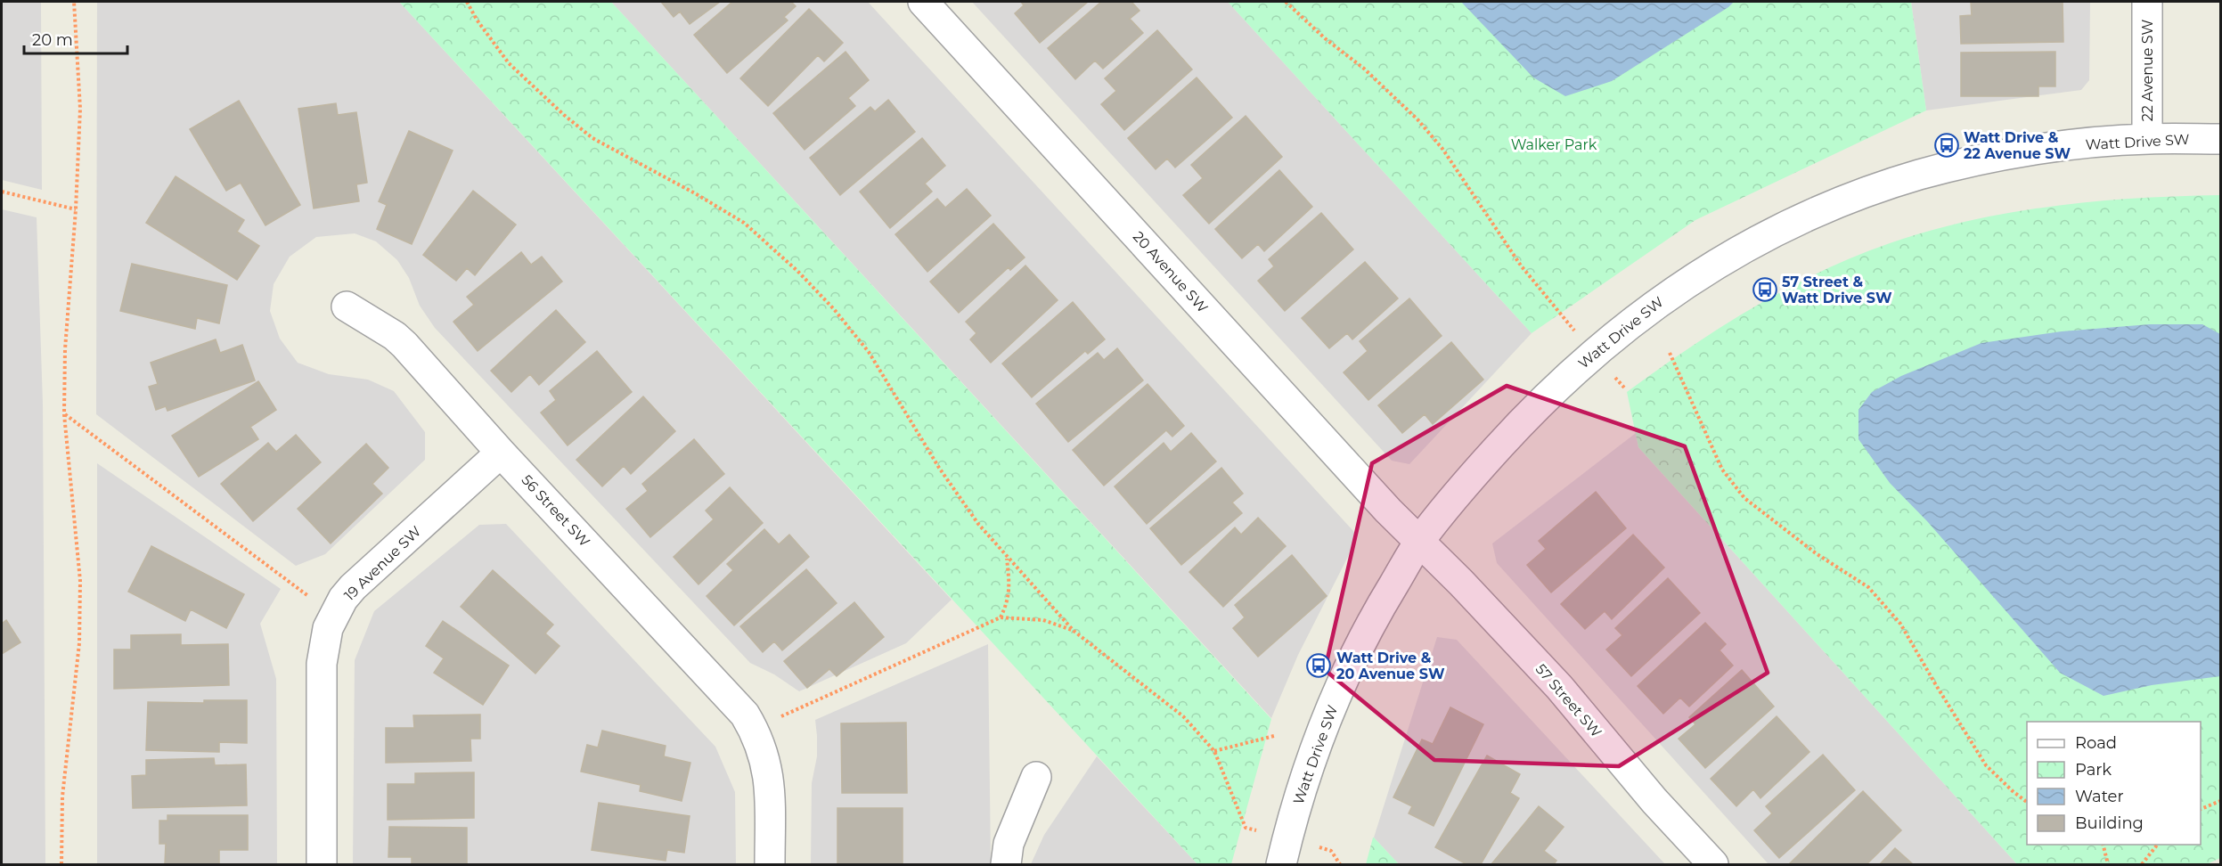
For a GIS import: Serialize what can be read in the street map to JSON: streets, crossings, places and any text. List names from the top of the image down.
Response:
{
  "streets": {
    "street": [
      "22 Avenue SW",
      "Watt Drive SW",
      "20 Avenue SW",
      "56 Street SW",
      "19 Avenue SW",
      "57 Street SW"
    ]
  },
  "crossings": [
    ["22 Avenue SW", "Watt Drive SW"],
    ["Watt Drive SW", "20 Avenue SW"],
    ["Watt Drive SW", "57 Street SW"],
    ["20 Avenue SW", "57 Street SW"],
    ["56 Street SW", "19 Avenue SW"]
  ],
  "parks": ["Walker Park"],
  "places": {
    "bus stop": ["Watt Drive & 22 Avenue SW", "57 Street & Watt Drive SW", "Watt Drive & 20 Avenue SW"]
  },
  "legend": [
    "Road",
    "Park",
    "Water",
    "Building"
  ],
  "scale_bar": "20 m"
}
